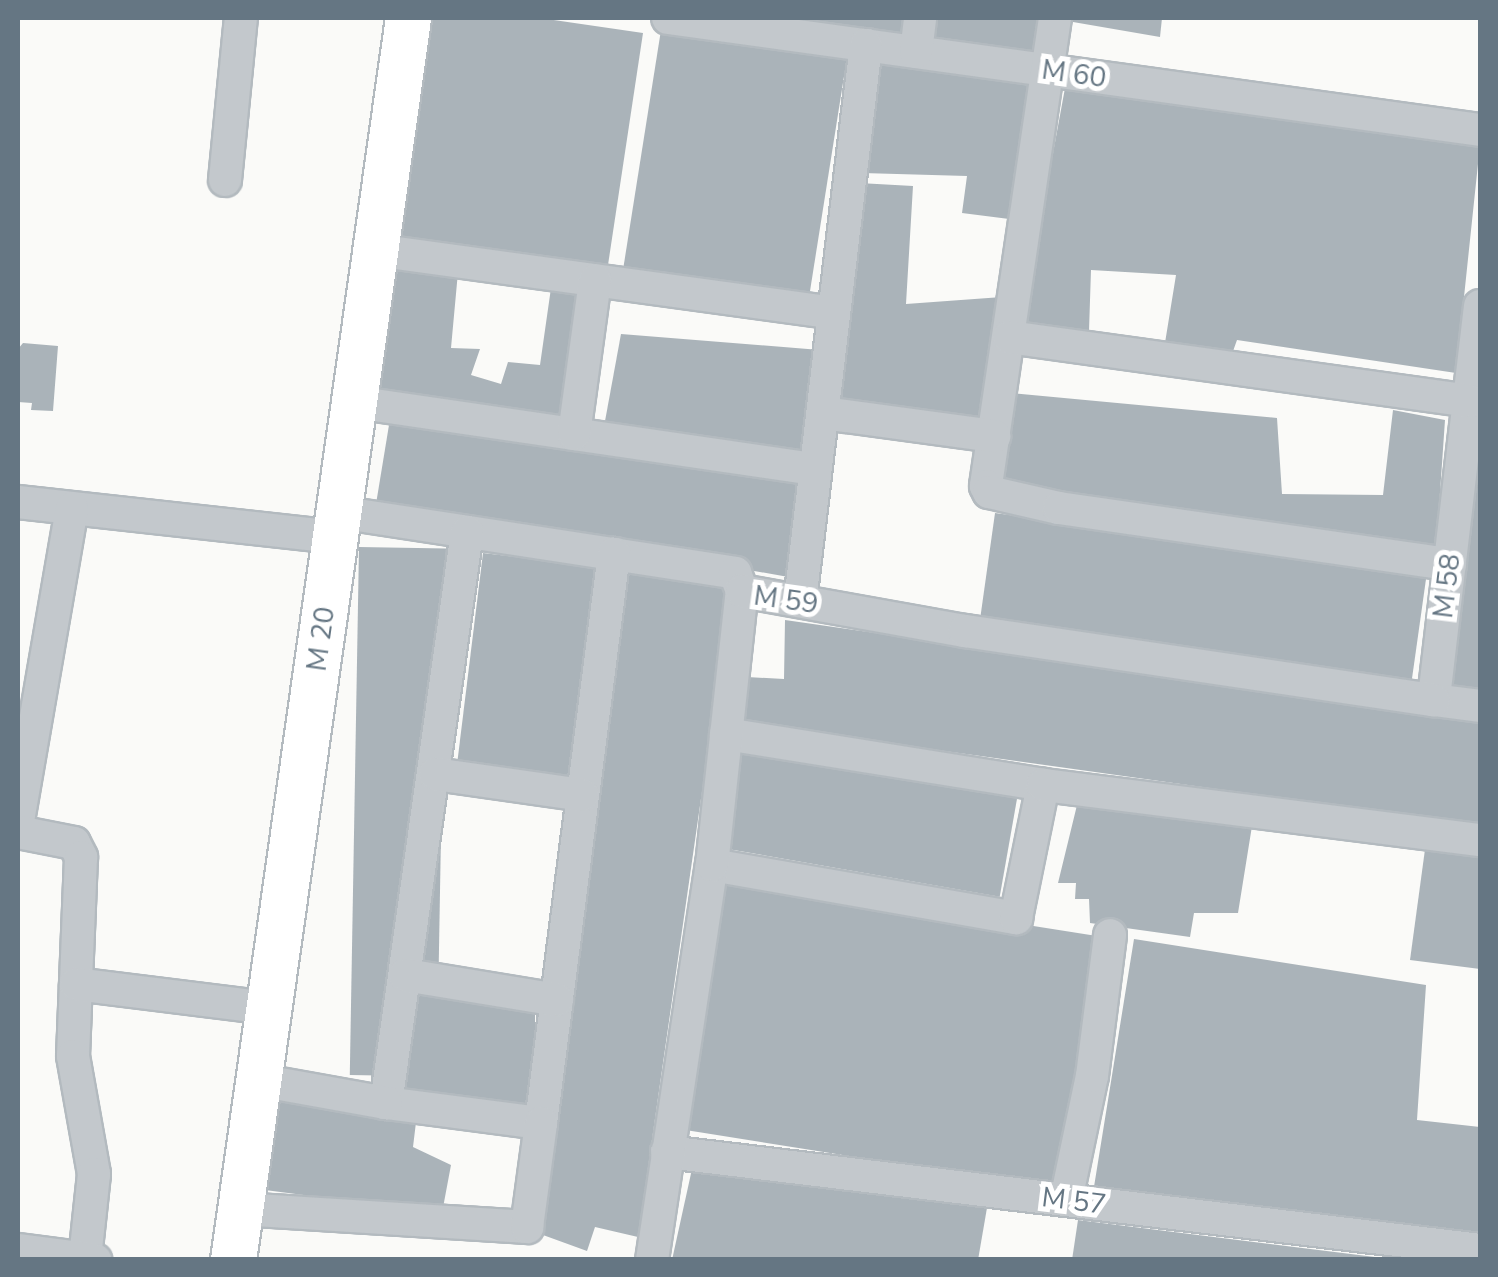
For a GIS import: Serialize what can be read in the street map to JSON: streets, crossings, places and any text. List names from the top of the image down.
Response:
{
  "streets": {
    "street": [
      "M 60",
      "M 58",
      "M 59",
      "M 20",
      "M 57"
    ]
  },
  "crossings": [
    ["M 58", "M 59"],
    ["M 59", "M 57"]
  ]
}
